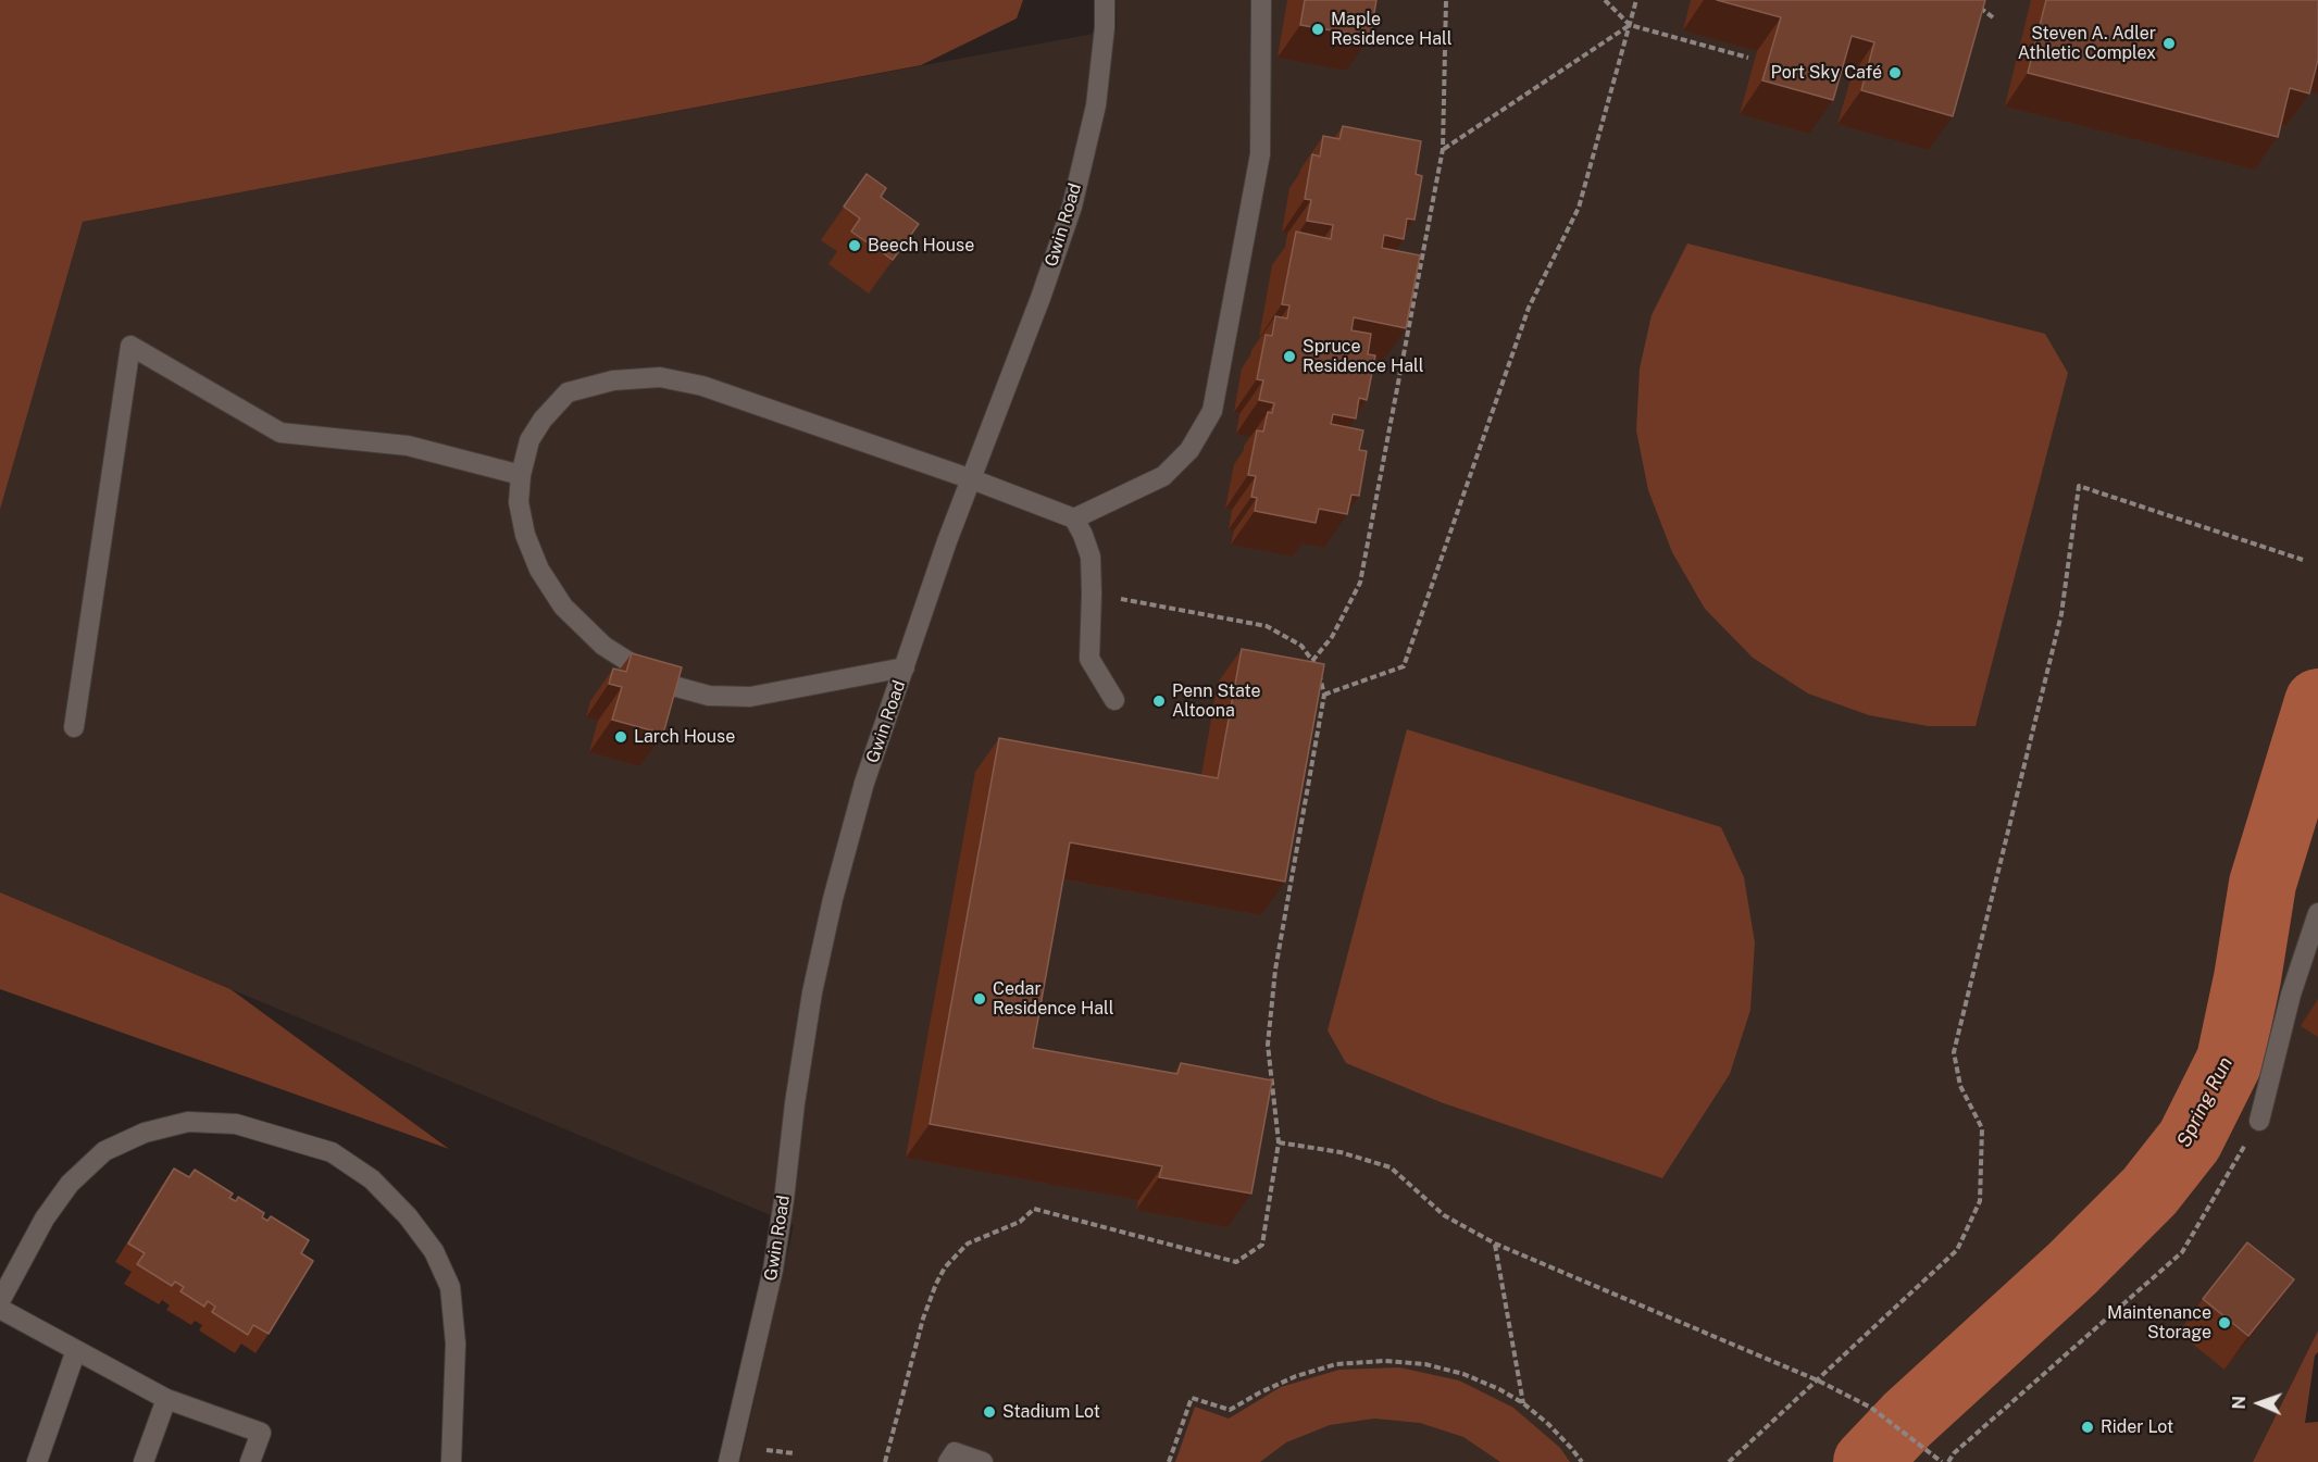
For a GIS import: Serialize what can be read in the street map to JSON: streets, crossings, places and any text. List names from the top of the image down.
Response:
{
  "streets": {
    "street": ["Gwin Road"]
  },
  "water": ["Spring Run"],
  "places": [
    "Maple Residence Hall",
    "Steven A. Adler Athletic Complex",
    "Port Sky Café",
    "Beech House",
    "Spruce Residence Hall",
    "Penn State Altoona",
    "Larch House",
    "Cedar Residence Hall",
    "Maintenance Storage",
    "Stadium Lot",
    "Rider Lot"
  ],
  "north": "left"
}
